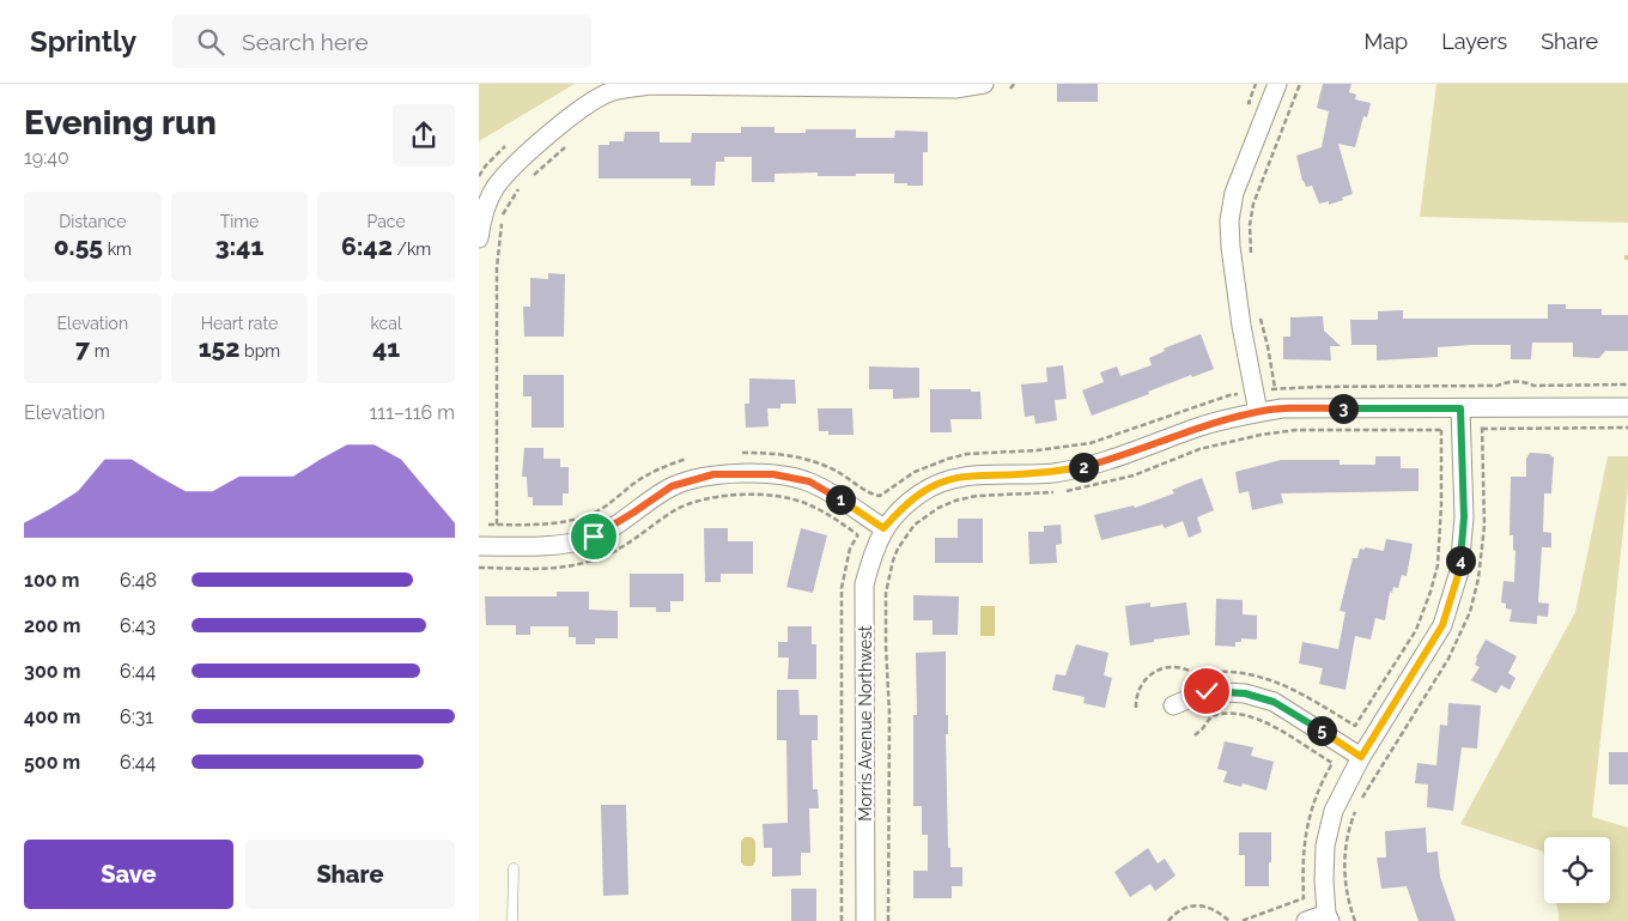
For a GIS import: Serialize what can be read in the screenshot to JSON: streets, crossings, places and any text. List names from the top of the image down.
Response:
{
  "streets": {
    "street": ["Morris Avenue Northwest"]
  },
  "page": {
    "header": "Sprintly",
    "search": "Search here",
    "nav": ["Map", "Layers", "Share"],
    "heading": ["Evening run", "19:40"],
    "stats": [
      ["Distance", "0.55 km"],
      ["Time", "3:41"],
      ["Pace", "6:42 /km"],
      ["Elevation", "7 m"],
      ["Heart rate", "152 bpm"],
      ["kcal", "41"]
    ],
    "chart": ["Elevation", "111–116 m"],
    "pins": [
      "3",
      "2",
      "1",
      "4",
      "5"
    ],
    "list": [
      {
        "name": "100 m",
        "note": "6:48"
      },
      {
        "name": "200 m",
        "note": "6:43"
      },
      {
        "name": "300 m",
        "note": "6:44"
      },
      {
        "name": "400 m",
        "note": "6:31"
      },
      {
        "name": "500 m",
        "note": "6:44"
      }
    ],
    "buttons": ["Save", "Share"]
  }
}
